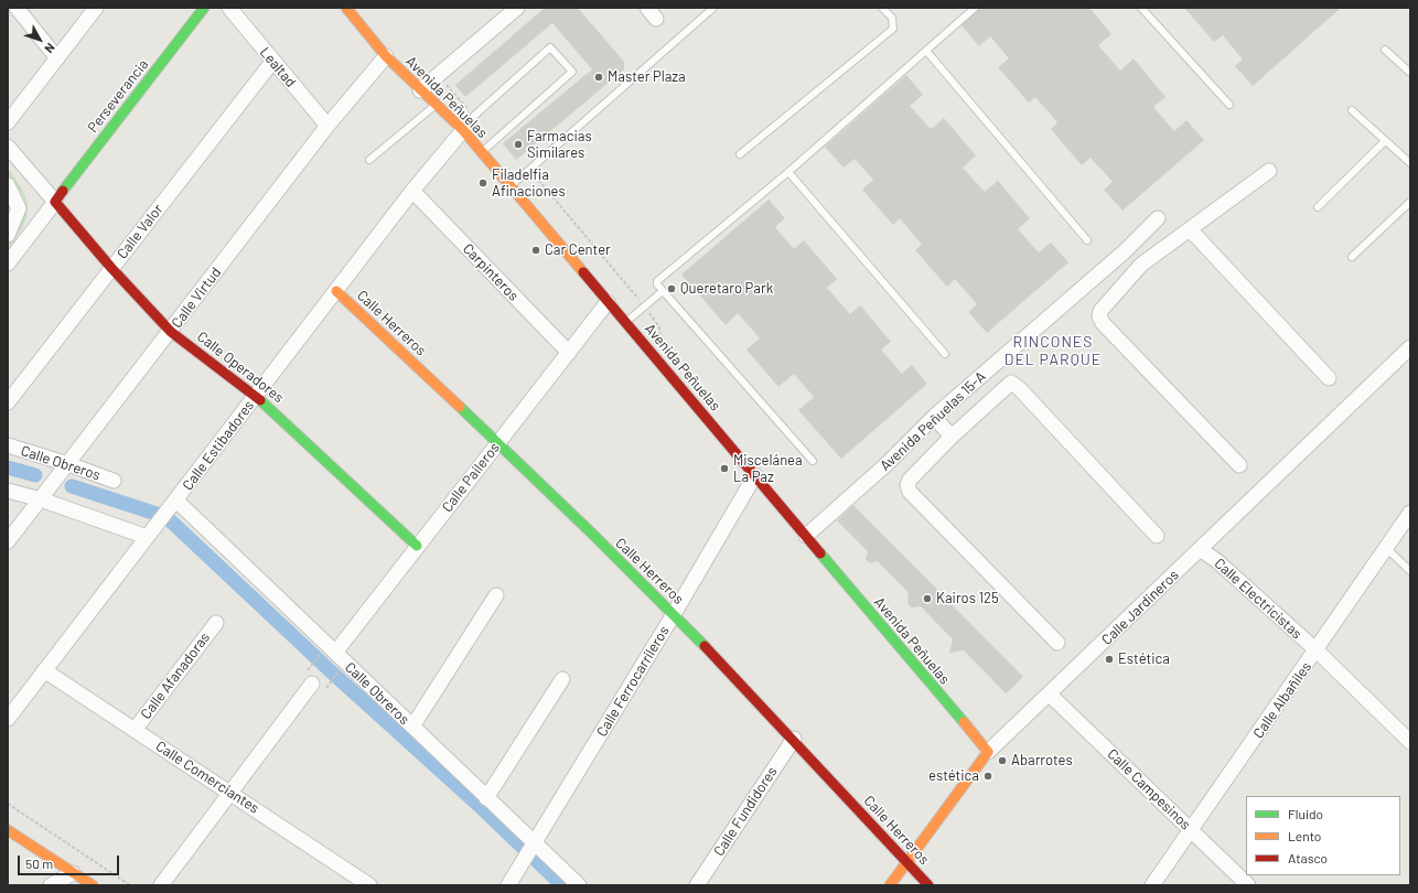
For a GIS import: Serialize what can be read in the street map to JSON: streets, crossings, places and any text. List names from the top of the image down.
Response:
{
  "streets": {
    "street": [
      "Lealtad",
      "Perseverancia",
      "Avenida Peñuelas",
      "Calle Valor",
      "Carpinteros",
      "Calle Virtud",
      "Calle Herreros",
      "Calle Operadores",
      "Avenida Peñuelas 15-A",
      "Calle Estibadores",
      "Calle Obreros",
      "Calle Paileros",
      "Calle Electricistas",
      "Calle Jardineros",
      "Calle Afanadoras",
      "Calle Ferrocarrileros",
      "Calle Albañiles",
      "Calle Comerciantes",
      "Calle Campesinos",
      "Calle Fundidores"
    ]
  },
  "crossings": [
    ["Lealtad", "Calle Valor"],
    ["Lealtad", "Calle Virtud"],
    ["Perseverancia", "Calle Operadores"],
    ["Avenida Peñuelas", "Calle Virtud"],
    ["Avenida Peñuelas", "Avenida Peñuelas 15-A"],
    ["Avenida Peñuelas", "Calle Estibadores"],
    ["Avenida Peñuelas", "Calle Paileros"],
    ["Avenida Peñuelas", "Calle Jardineros"],
    ["Avenida Peñuelas", "Calle Ferrocarrileros"],
    ["Calle Valor", "Calle Operadores"],
    ["Carpinteros", "Calle Estibadores"],
    ["Carpinteros", "Calle Paileros"],
    ["Calle Virtud", "Calle Operadores"],
    ["Calle Virtud", "Calle Obreros"],
    ["Calle Herreros", "Calle Estibadores"],
    ["Calle Herreros", "Calle Paileros"],
    ["Calle Herreros", "Calle Jardineros"],
    ["Calle Herreros", "Calle Ferrocarrileros"],
    ["Calle Herreros", "Calle Fundidores"],
    ["Calle Operadores", "Calle Estibadores"],
    ["Calle Operadores", "Calle Paileros"],
    ["Calle Estibadores", "Calle Obreros"],
    ["Calle Estibadores", "Calle Comerciantes"],
    ["Calle Obreros", "Calle Paileros"],
    ["Calle Obreros", "Calle Ferrocarrileros"],
    ["Calle Electricistas", "Calle Jardineros"],
    ["Calle Electricistas", "Calle Albañiles"],
    ["Calle Jardineros", "Calle Campesinos"],
    ["Calle Afanadoras", "Calle Comerciantes"],
    ["Calle Albañiles", "Calle Campesinos"]
  ],
  "districts": ["RINCONES DEL PARQUE"],
  "places": [
    "Master Plaza",
    "Farmacias Similares",
    "Filadelfia Afinaciones",
    "Car Center",
    "Queretaro Park",
    "Miscelánea La Paz",
    "Kairos 125",
    "Estética",
    "Abarrotes",
    "estética"
  ],
  "legend": ["Fluido", "Lento", "Atasco"],
  "scale_bar": "50 m",
  "north": "bottom right"
}
